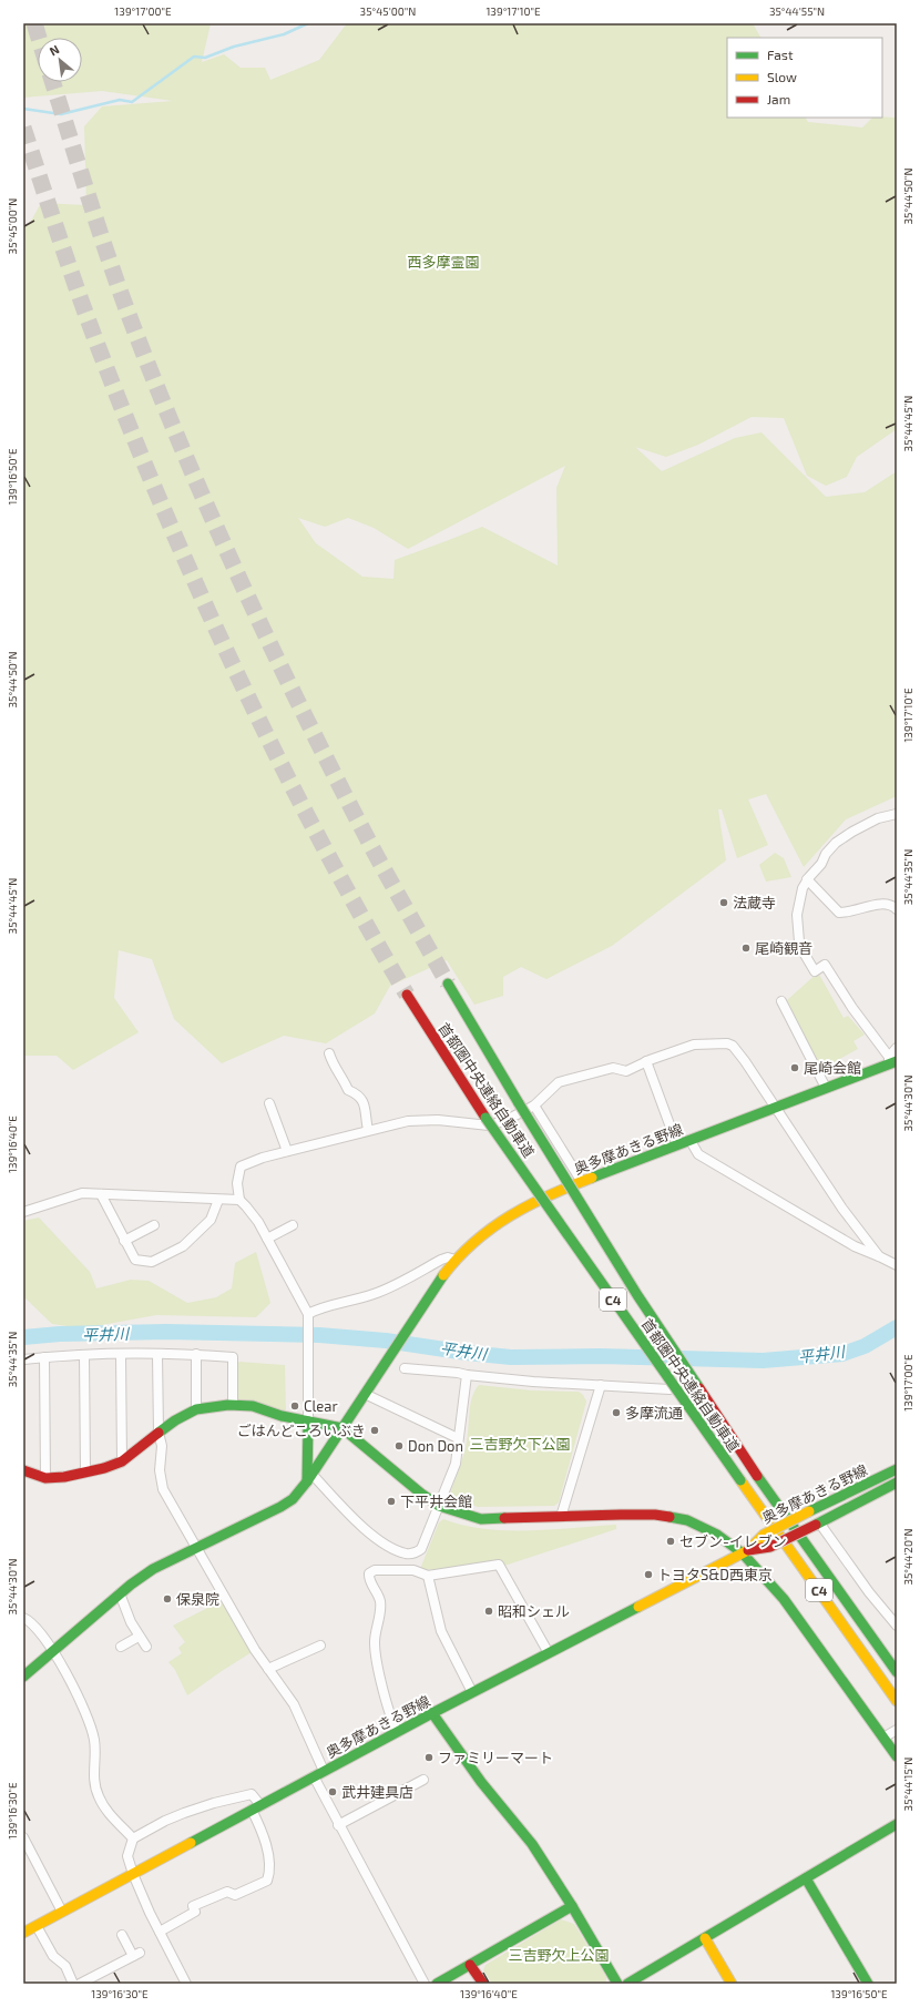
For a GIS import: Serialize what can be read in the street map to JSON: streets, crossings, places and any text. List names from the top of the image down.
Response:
{
  "streets": {
    "main road": ["首都圏中央連絡自動車道", "奥多摩あきる野線", "C4"]
  },
  "water": ["平井川"],
  "parks": ["西多摩霊園", "三吉野欠下公園", "三吉野欠上公園"],
  "places": [
    "法蔵寺",
    "尾崎観音",
    "尾崎会館",
    "Clear",
    "多摩流通",
    "ごはんどころいぶき",
    "Don Don",
    "下平井会館",
    "セブン-イレブン",
    "トヨタS&D西東京",
    "保泉院",
    "昭和シェル",
    "ファミリーマート",
    "武井建具店"
  ],
  "legend": ["Fast", "Slow", "Jam"],
  "north": "top left",
  "coordinates": [
    "139°17'00\"E",
    "35°45'00\"N",
    "139°17'10\"E",
    "35°44'55\"N",
    "35°44'50\"N",
    "35°44'45\"N",
    "139°16'50\"E",
    "35°44'35\"N",
    "35°44'30\"N",
    "139°16'40\"E",
    "35°44'20\"N",
    "35°44'15\"N",
    "139°16'30\"E"
  ]
}
